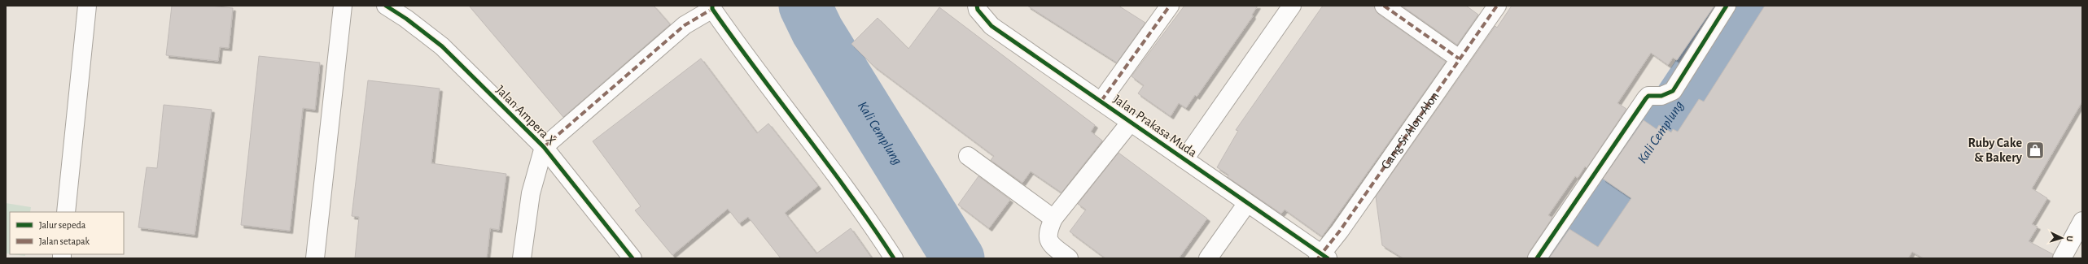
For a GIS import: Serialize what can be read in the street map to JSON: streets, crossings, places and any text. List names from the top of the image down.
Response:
{
  "streets": {
    "street": ["Jalan Ampera X", "Jalan Prakasa Muda", "Gang Si Alon-Alon"]
  },
  "crossings": [
    ["Jalan Prakasa Muda", "Gang Si Alon-Alon"]
  ],
  "water": ["Kali Cemplung"],
  "places": {
    "shop": ["Ruby Cake & Bakery"]
  },
  "legend": ["Jalur sepeda", "Jalan setapak"],
  "north": "right"
}
